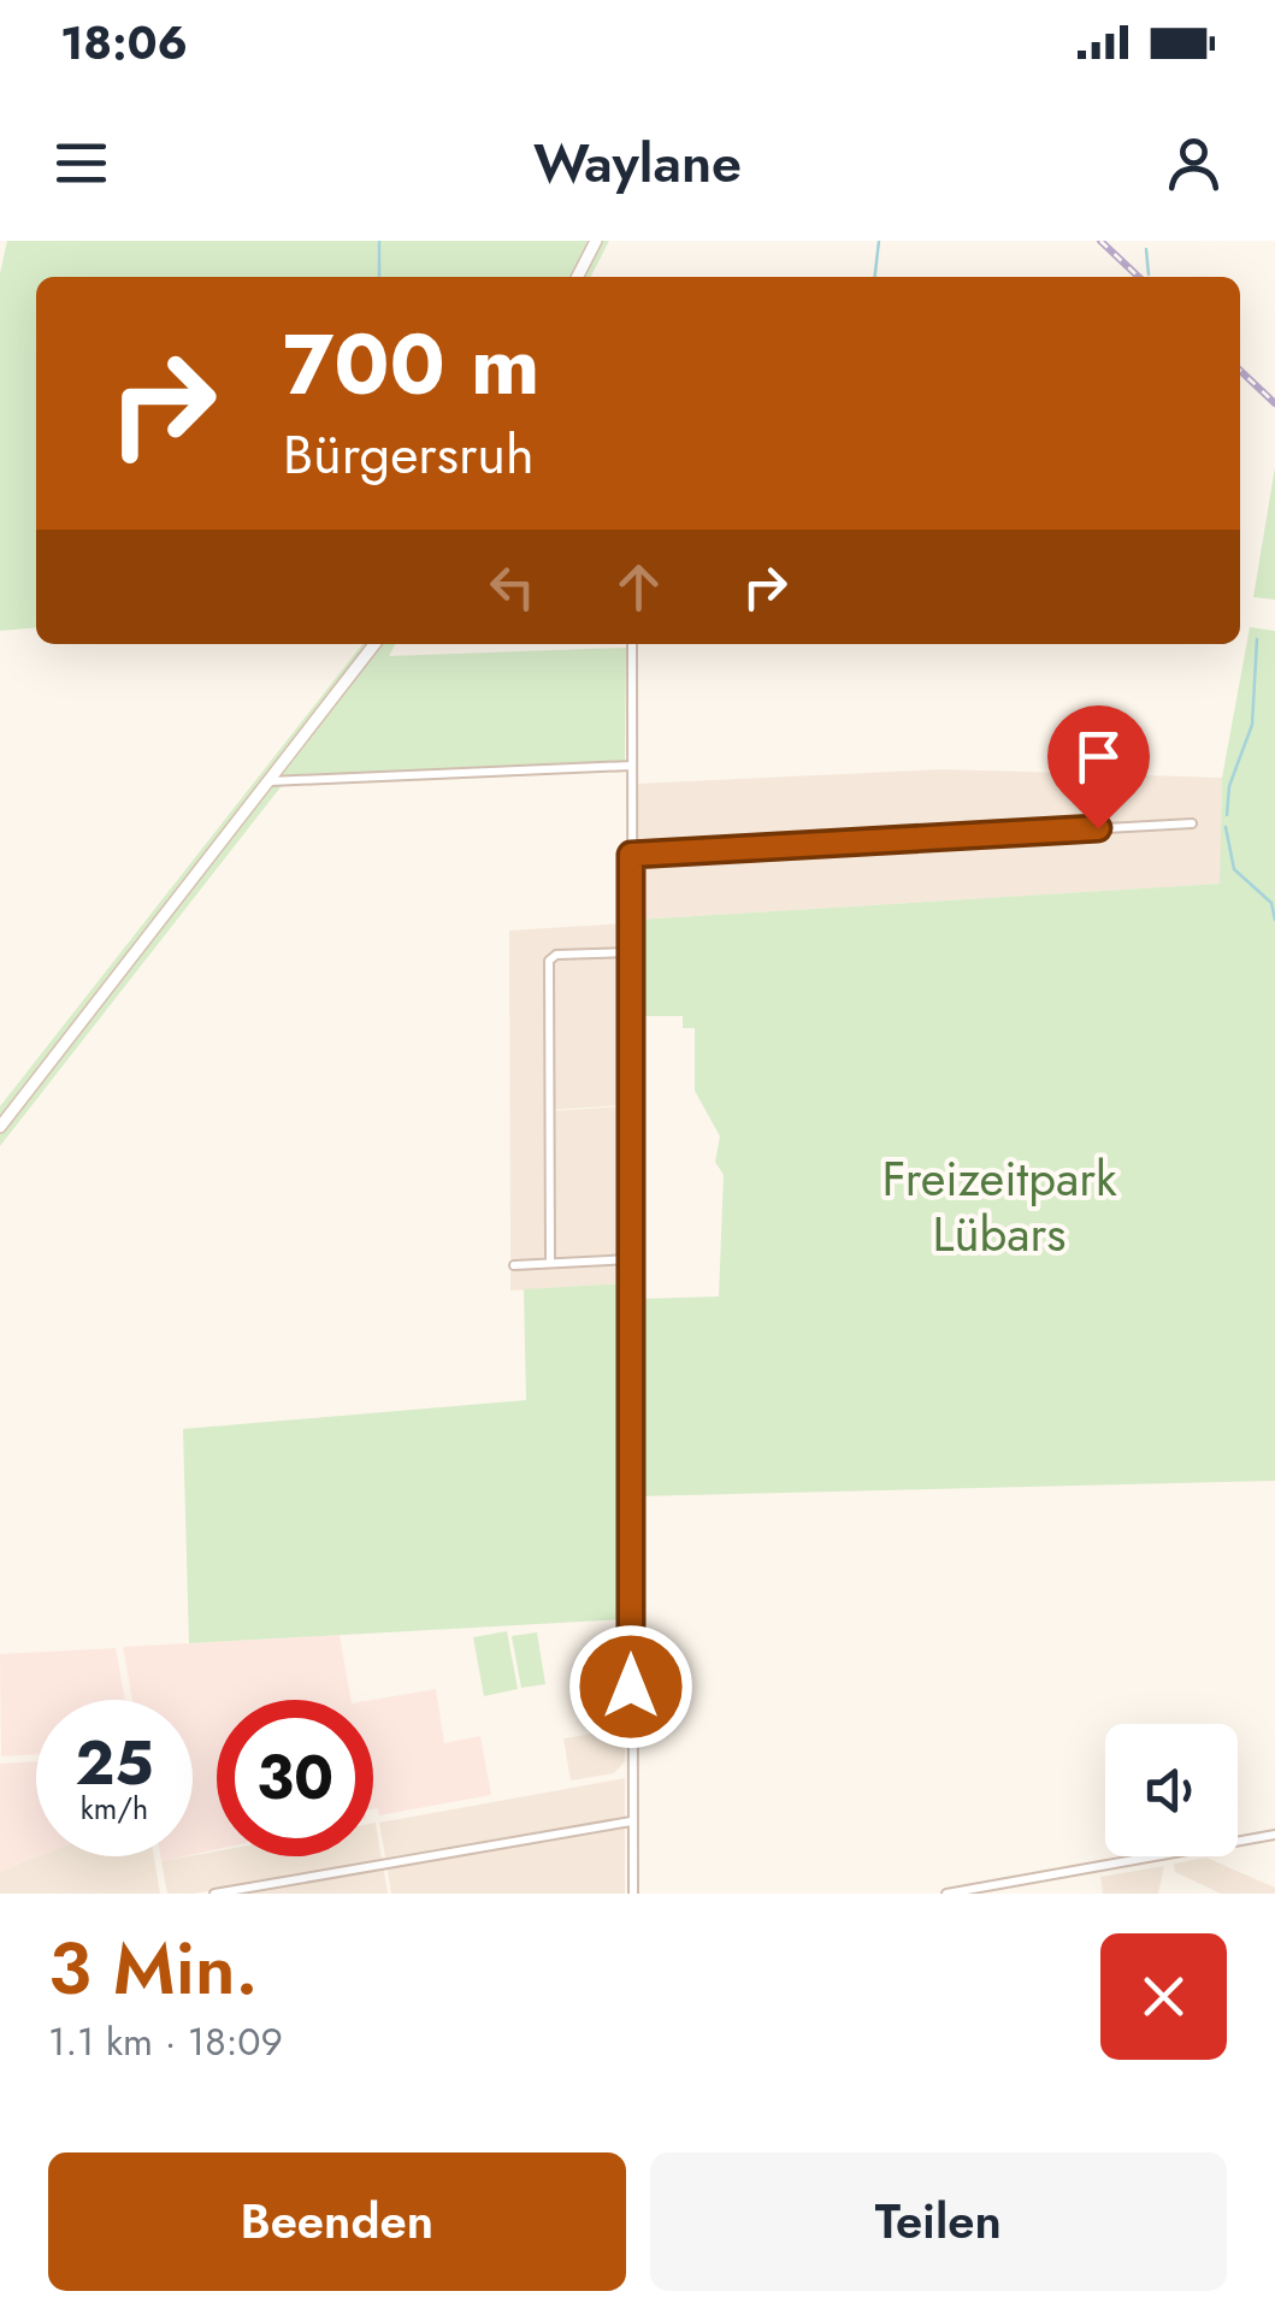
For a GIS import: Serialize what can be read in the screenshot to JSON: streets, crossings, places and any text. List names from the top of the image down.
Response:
{
  "parks": ["Freizeitpark Lübars"],
  "page": {
    "status": "18:06",
    "header": "Waylane",
    "turn": ["700 m", "Bürgersruh"],
    "speed": "25 km/h",
    "limit": "30",
    "heading": ["3 Min.", "1.1 km · 18:09"],
    "buttons": ["Beenden", "Teilen"]
  }
}
